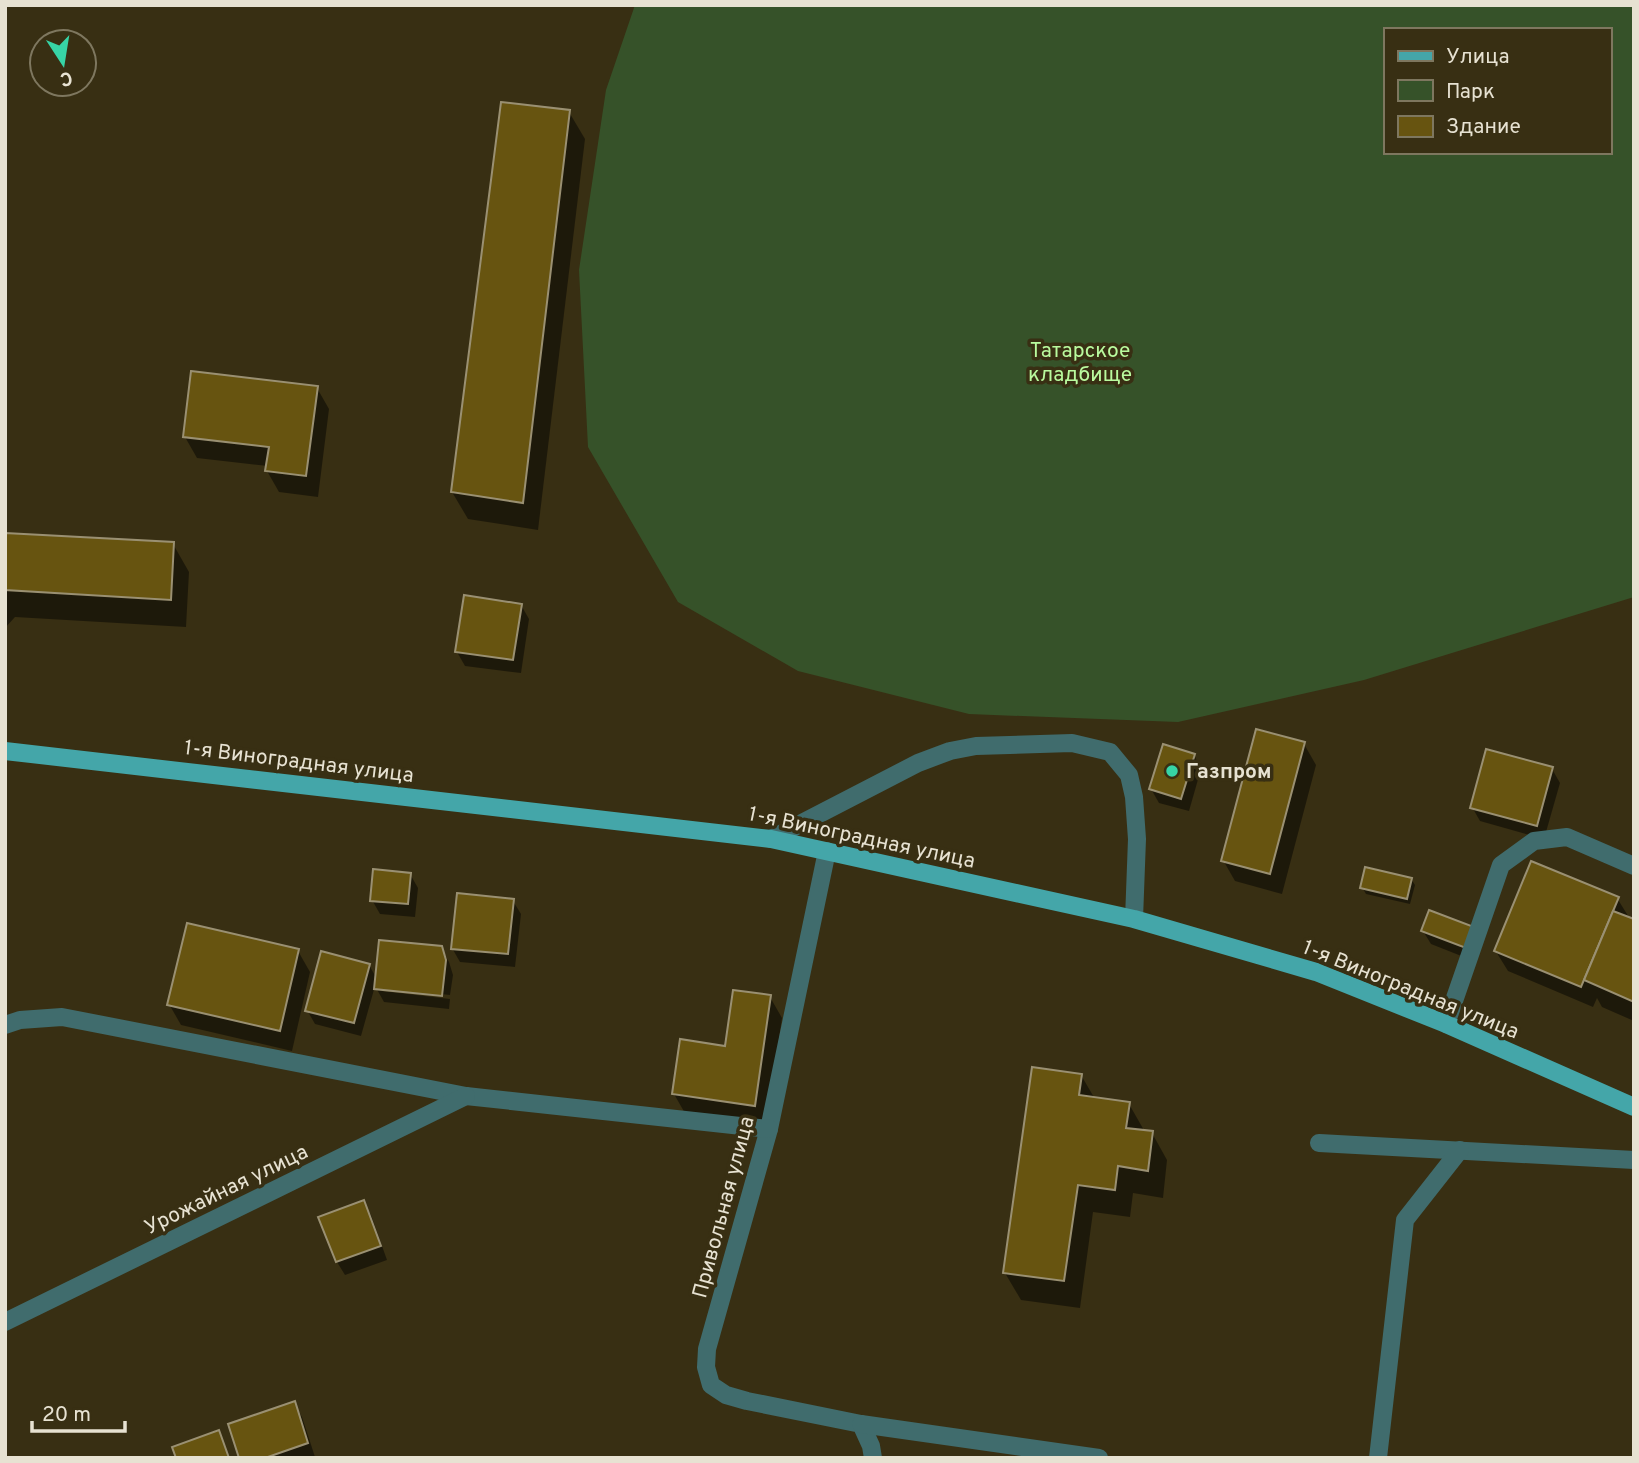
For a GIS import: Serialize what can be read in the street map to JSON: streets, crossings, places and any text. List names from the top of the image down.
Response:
{
  "streets": {
    "main road": ["1-я Виноградная улица"],
    "street": ["Урожайная улица", "Привольная улица"]
  },
  "crossings": [
    ["1-я Виноградная улица", "Привольная улица"]
  ],
  "parks": ["Татарское кладбище"],
  "places": ["Газпром"],
  "legend": ["Улица", "Парк", "Здание"],
  "scale_bar": "20 m",
  "north": "bottom"
}
